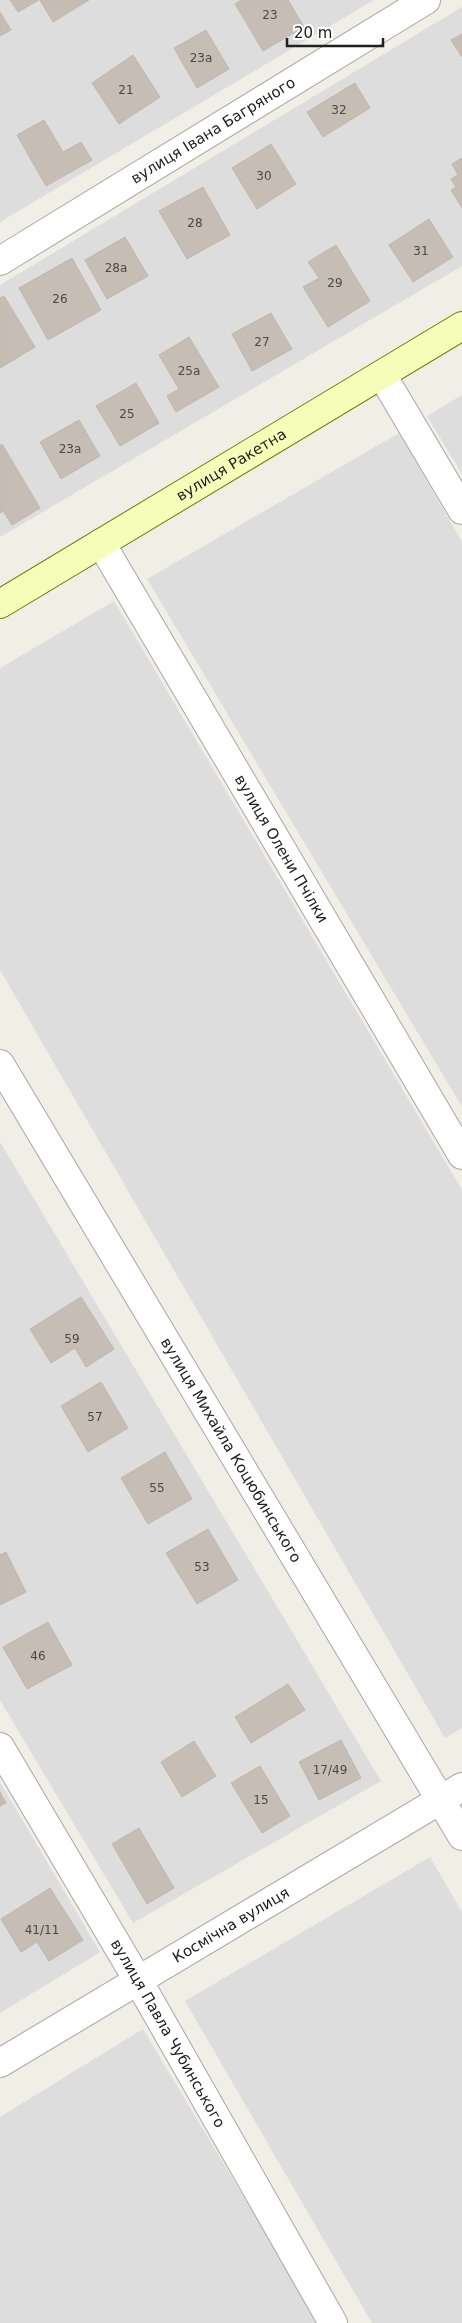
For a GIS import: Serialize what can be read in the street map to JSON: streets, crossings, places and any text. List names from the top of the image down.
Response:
{
  "streets": {
    "street": [
      "вулиця Івана Багряного",
      "вулиця Ракетна",
      "вулиця Олени Пчілки",
      "вулиця Михайла Коцюбинського",
      "Космічна вулиця",
      "вулиця Павла Чубинського"
    ]
  },
  "crossings": [
    ["вулиця Ракетна", "вулиця Олени Пчілки"],
    ["вулиця Михайла Коцюбинського", "Космічна вулиця"],
    ["Космічна вулиця", "вулиця Павла Чубинського"]
  ],
  "house_numbers": [
    "23",
    "23а",
    "21",
    "32",
    "30",
    "28",
    "31",
    "28а",
    "29",
    "26",
    "27",
    "25а",
    "25",
    "23а",
    "59",
    "57",
    "55",
    "53",
    "46",
    "17/49",
    "15",
    "41/11"
  ],
  "scale_bar": "20 m"
}
